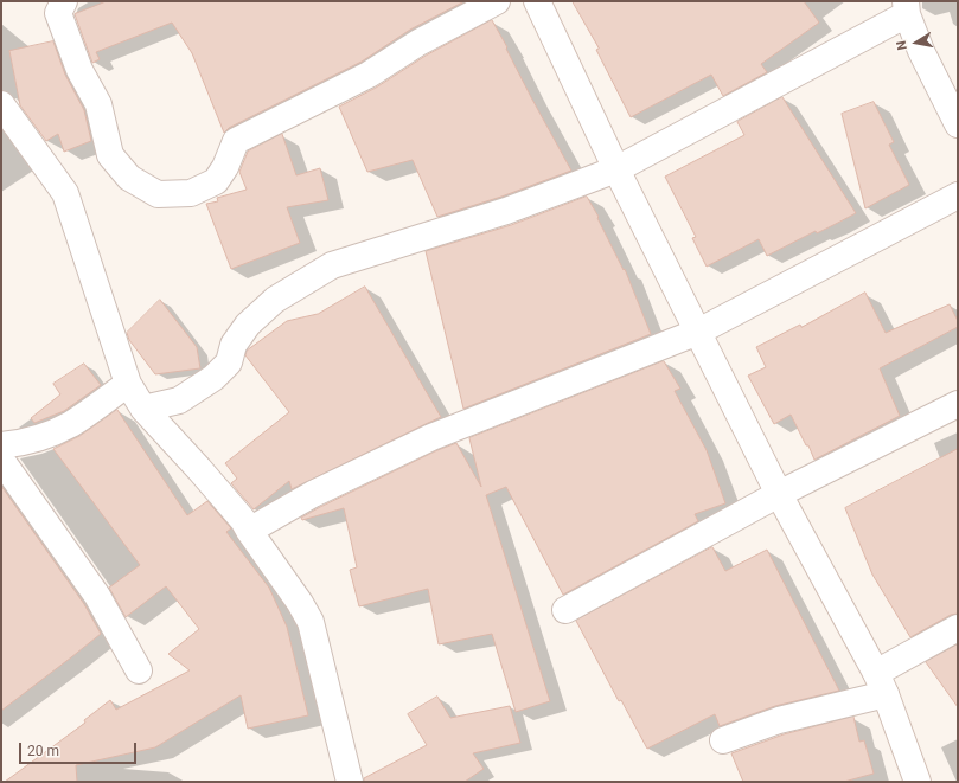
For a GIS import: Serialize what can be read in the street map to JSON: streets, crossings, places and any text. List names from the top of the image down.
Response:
{
  "scale_bar": "20 m",
  "north": "left"
}
